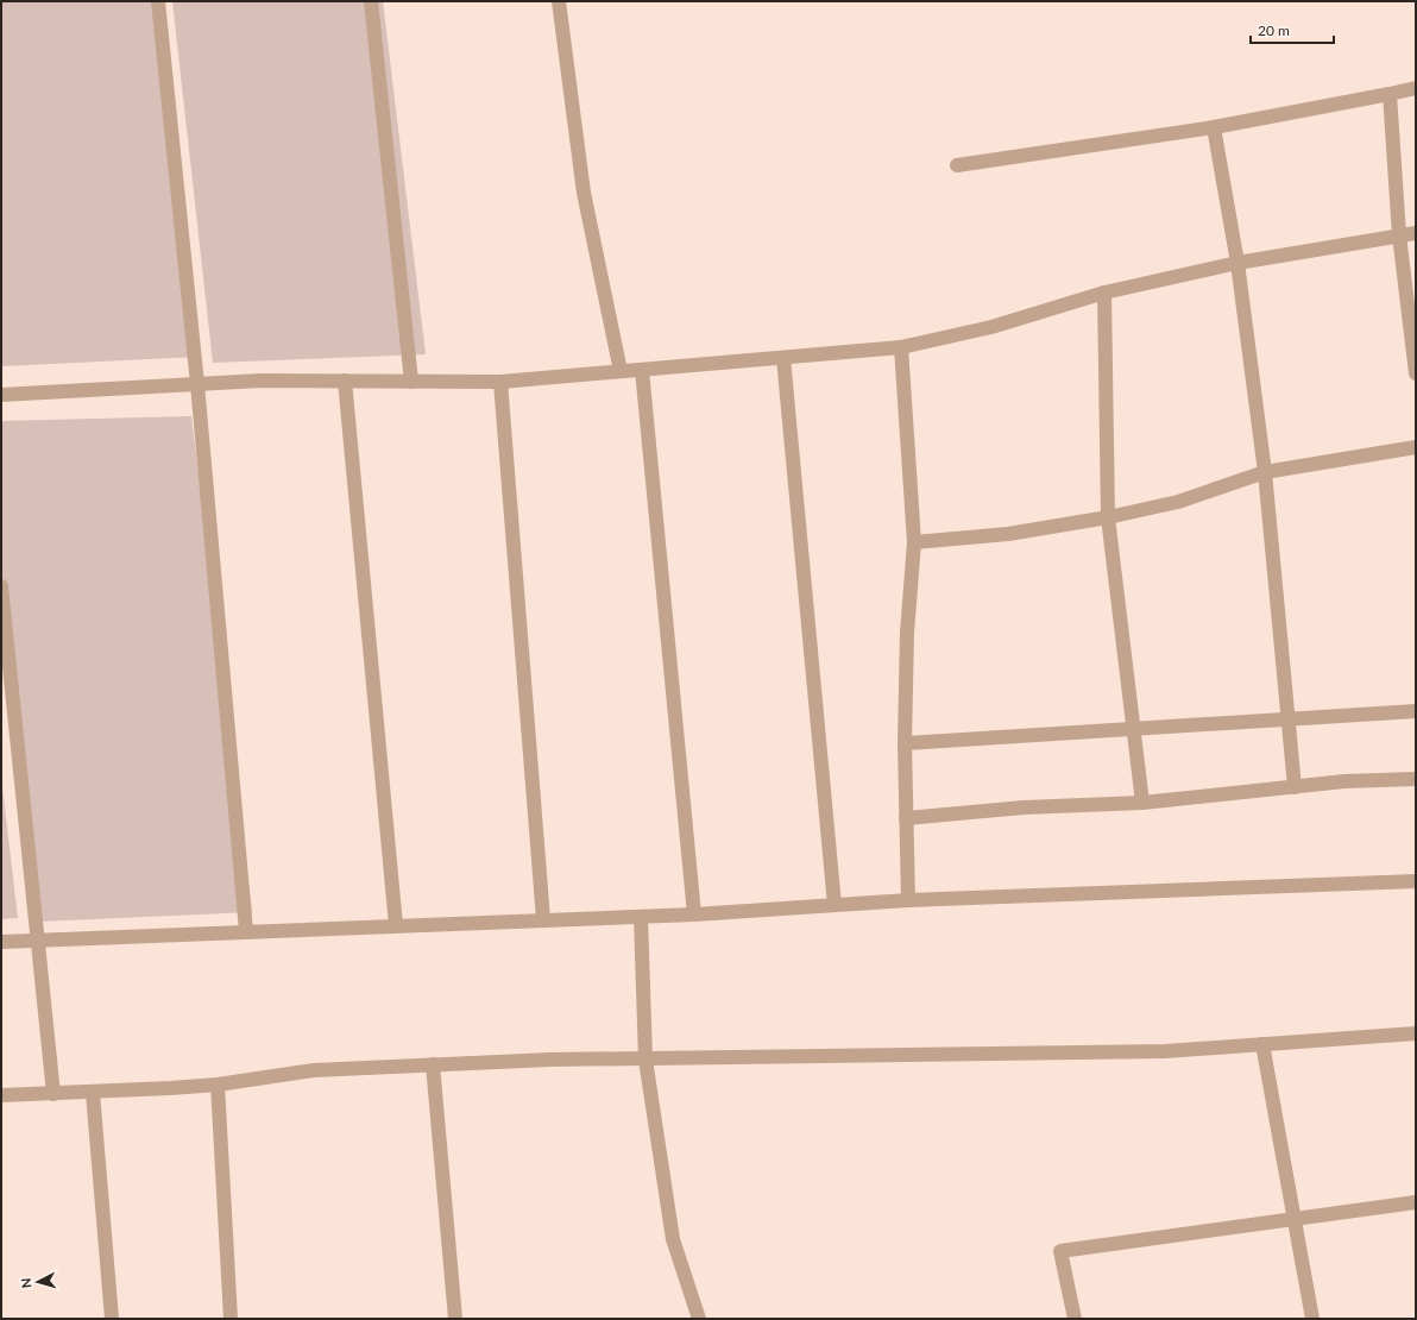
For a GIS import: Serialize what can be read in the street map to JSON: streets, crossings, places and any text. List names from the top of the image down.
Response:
{
  "scale_bar": "20 m",
  "north": "left"
}
